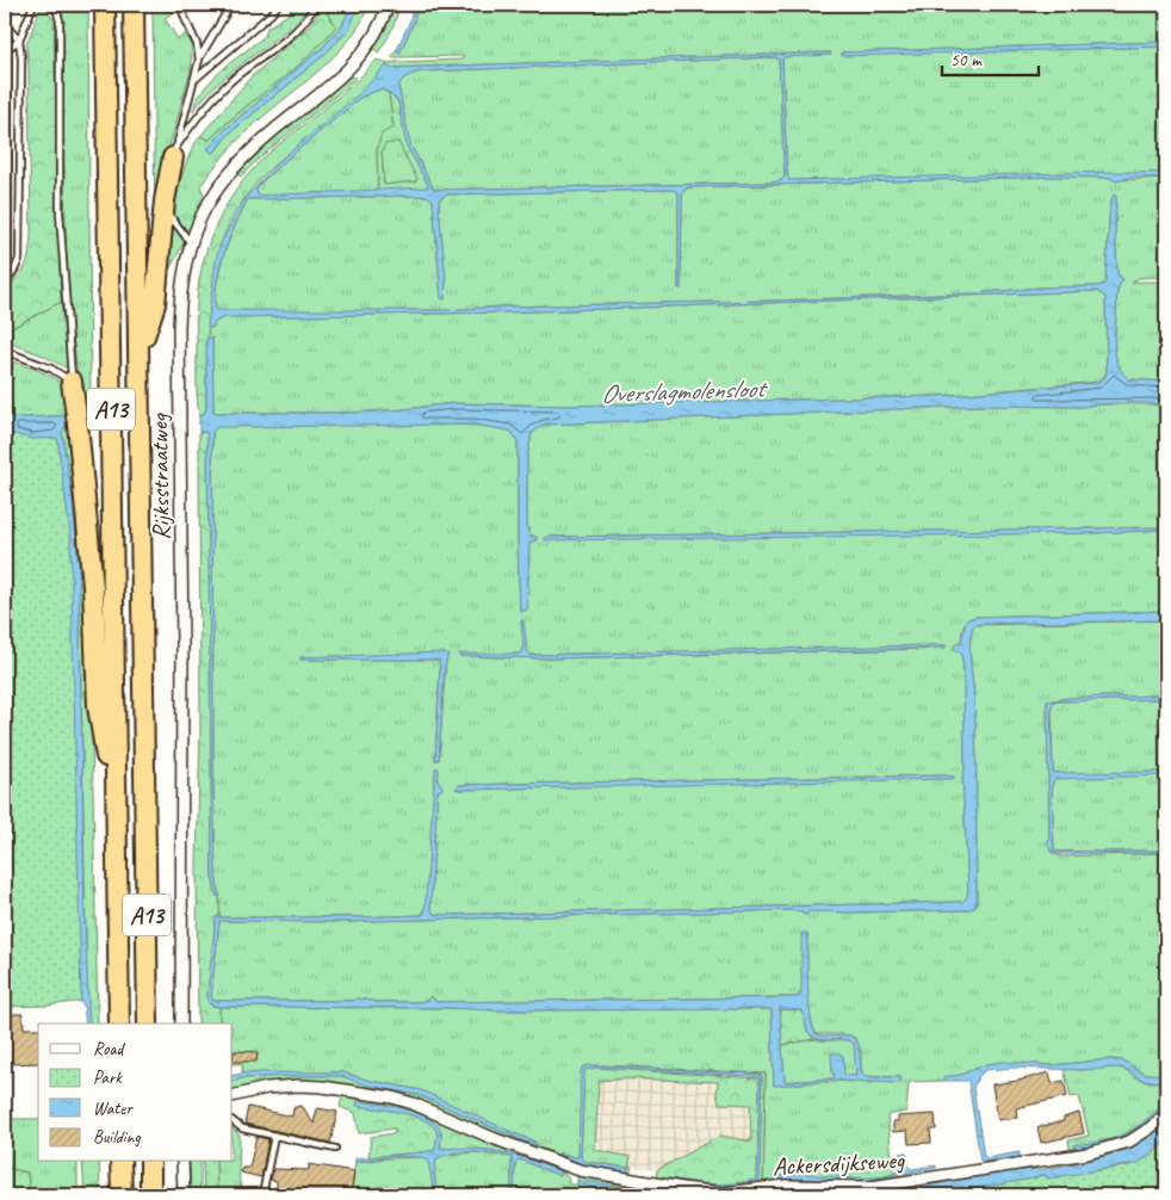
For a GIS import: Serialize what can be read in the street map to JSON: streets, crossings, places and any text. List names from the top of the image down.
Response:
{
  "streets": {
    "highway": ["A13"],
    "street": ["Rijksstraatweg", "Ackersdijkseweg"]
  },
  "water": ["Overslagmolensloot"],
  "legend": [
    "Road",
    "Park",
    "Water",
    "Building"
  ],
  "scale_bar": "50 m"
}
